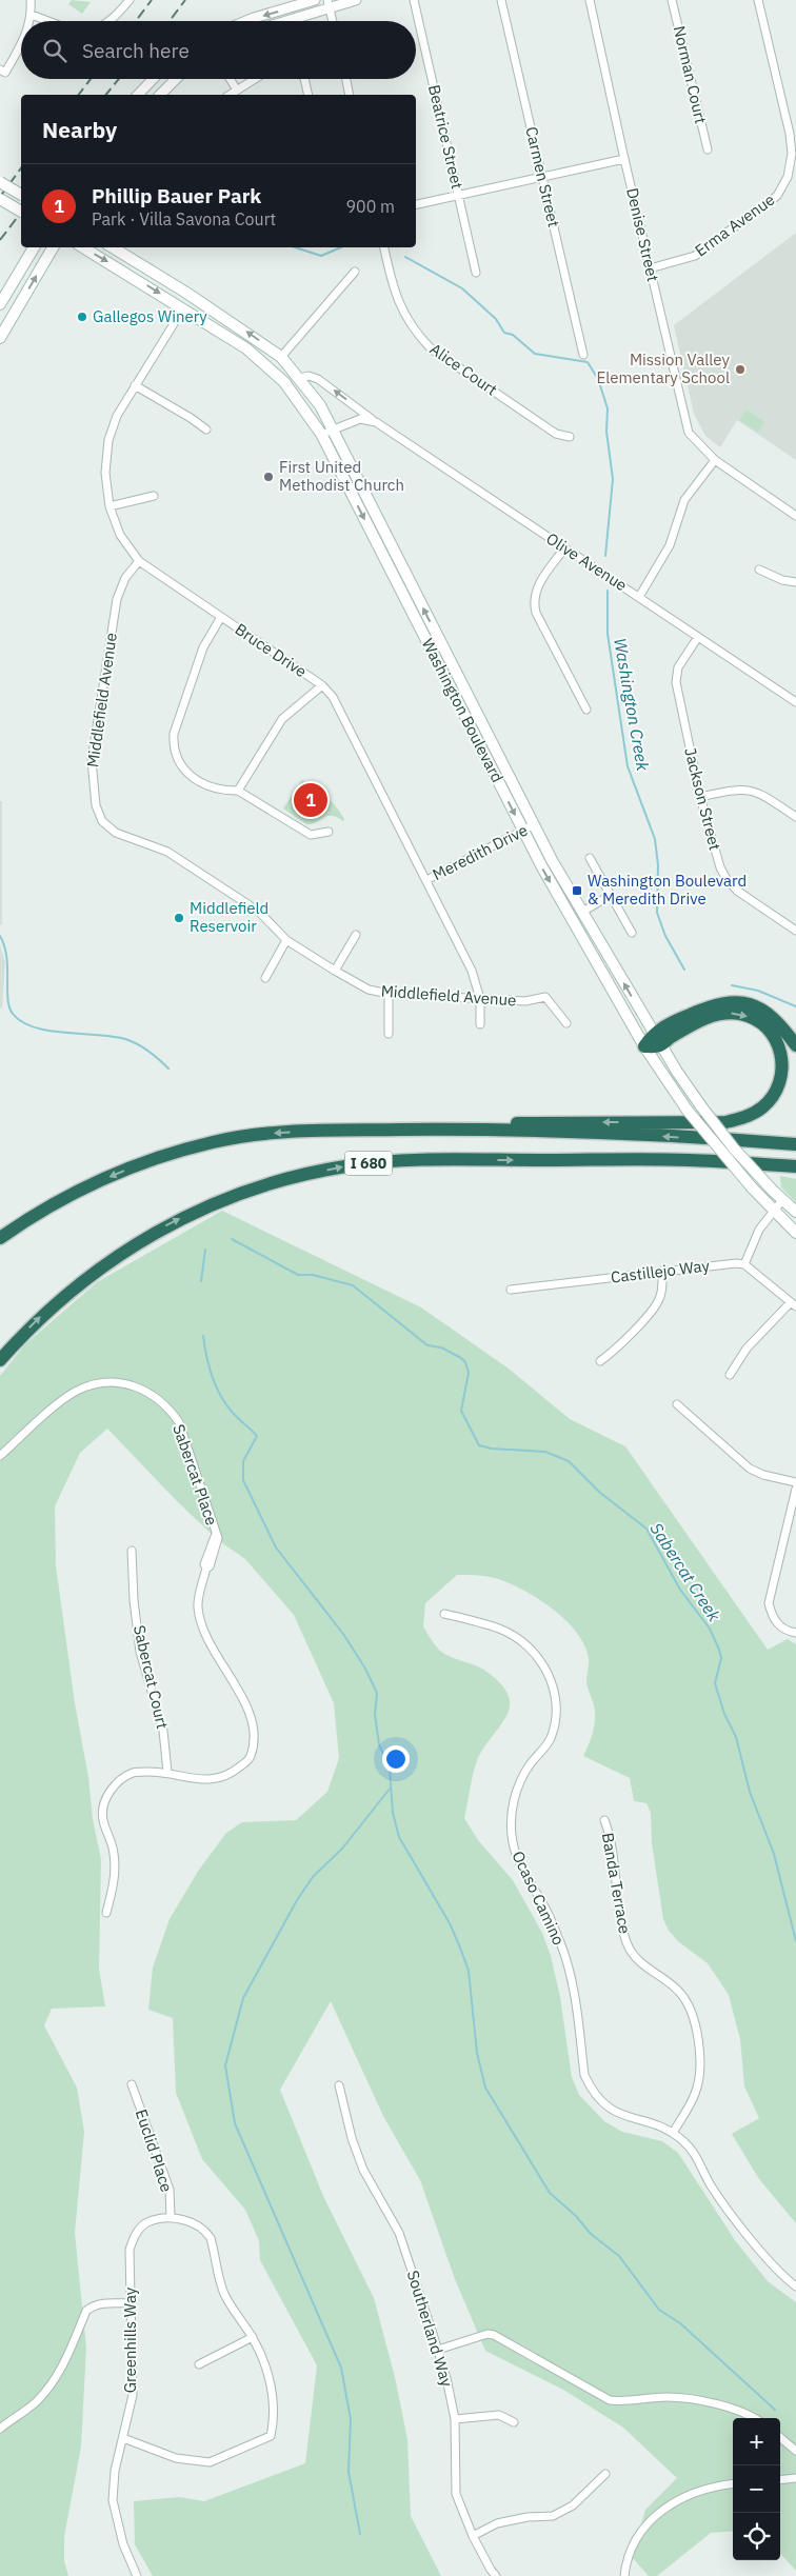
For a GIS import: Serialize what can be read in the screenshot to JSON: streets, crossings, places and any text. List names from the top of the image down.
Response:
{
  "streets": {
    "highway": ["I 680"],
    "main road": ["Washington Boulevard"],
    "street": [
      "Norman Court",
      "Beatrice Street",
      "Carmen Street",
      "Erma Avenue",
      "Denise Street",
      "Alice Court",
      "Olive Avenue",
      "Bruce Drive",
      "Middlefield Avenue",
      "Jackson Street",
      "Meredith Drive",
      "Castillejo Way",
      "Sabercat Place",
      "Sabercat Court",
      "Banda Terrace",
      "Ocaso Camino",
      "Euclid Place",
      "Southerland Way",
      "Greenhills Way"
    ]
  },
  "crossings": [
    ["Erma Avenue", "Denise Street"],
    ["Olive Avenue", "Washington Boulevard"],
    ["Olive Avenue", "Jackson Street"],
    ["Bruce Drive", "Middlefield Avenue"],
    ["Bruce Drive", "Washington Boulevard"],
    ["Bruce Drive", "Meredith Drive"],
    ["Washington Boulevard", "Meredith Drive"],
    ["Sabercat Place", "Sabercat Court"],
    ["Banda Terrace", "Ocaso Camino"],
    ["Euclid Place", "Greenhills Way"]
  ],
  "water": ["Washington Creek", "Sabercat Creek"],
  "places": {
    "other": [
      "Gallegos Winery",
      "Mission Valley Elementary School",
      "First United Methodist Church",
      "Middlefield Reservoir"
    ],
    "transit": ["Washington Boulevard & Meredith Drive"]
  },
  "page": {
    "search": "Search here",
    "heading": "Nearby",
    "list": [
      {
        "mark": "1",
        "name": "Phillip Bauer Park",
        "note": "Park · Villa Savona Court",
        "value": "900 m"
      }
    ],
    "pins": "1",
    "map_buttons": ["+", "−"]
  }
}
